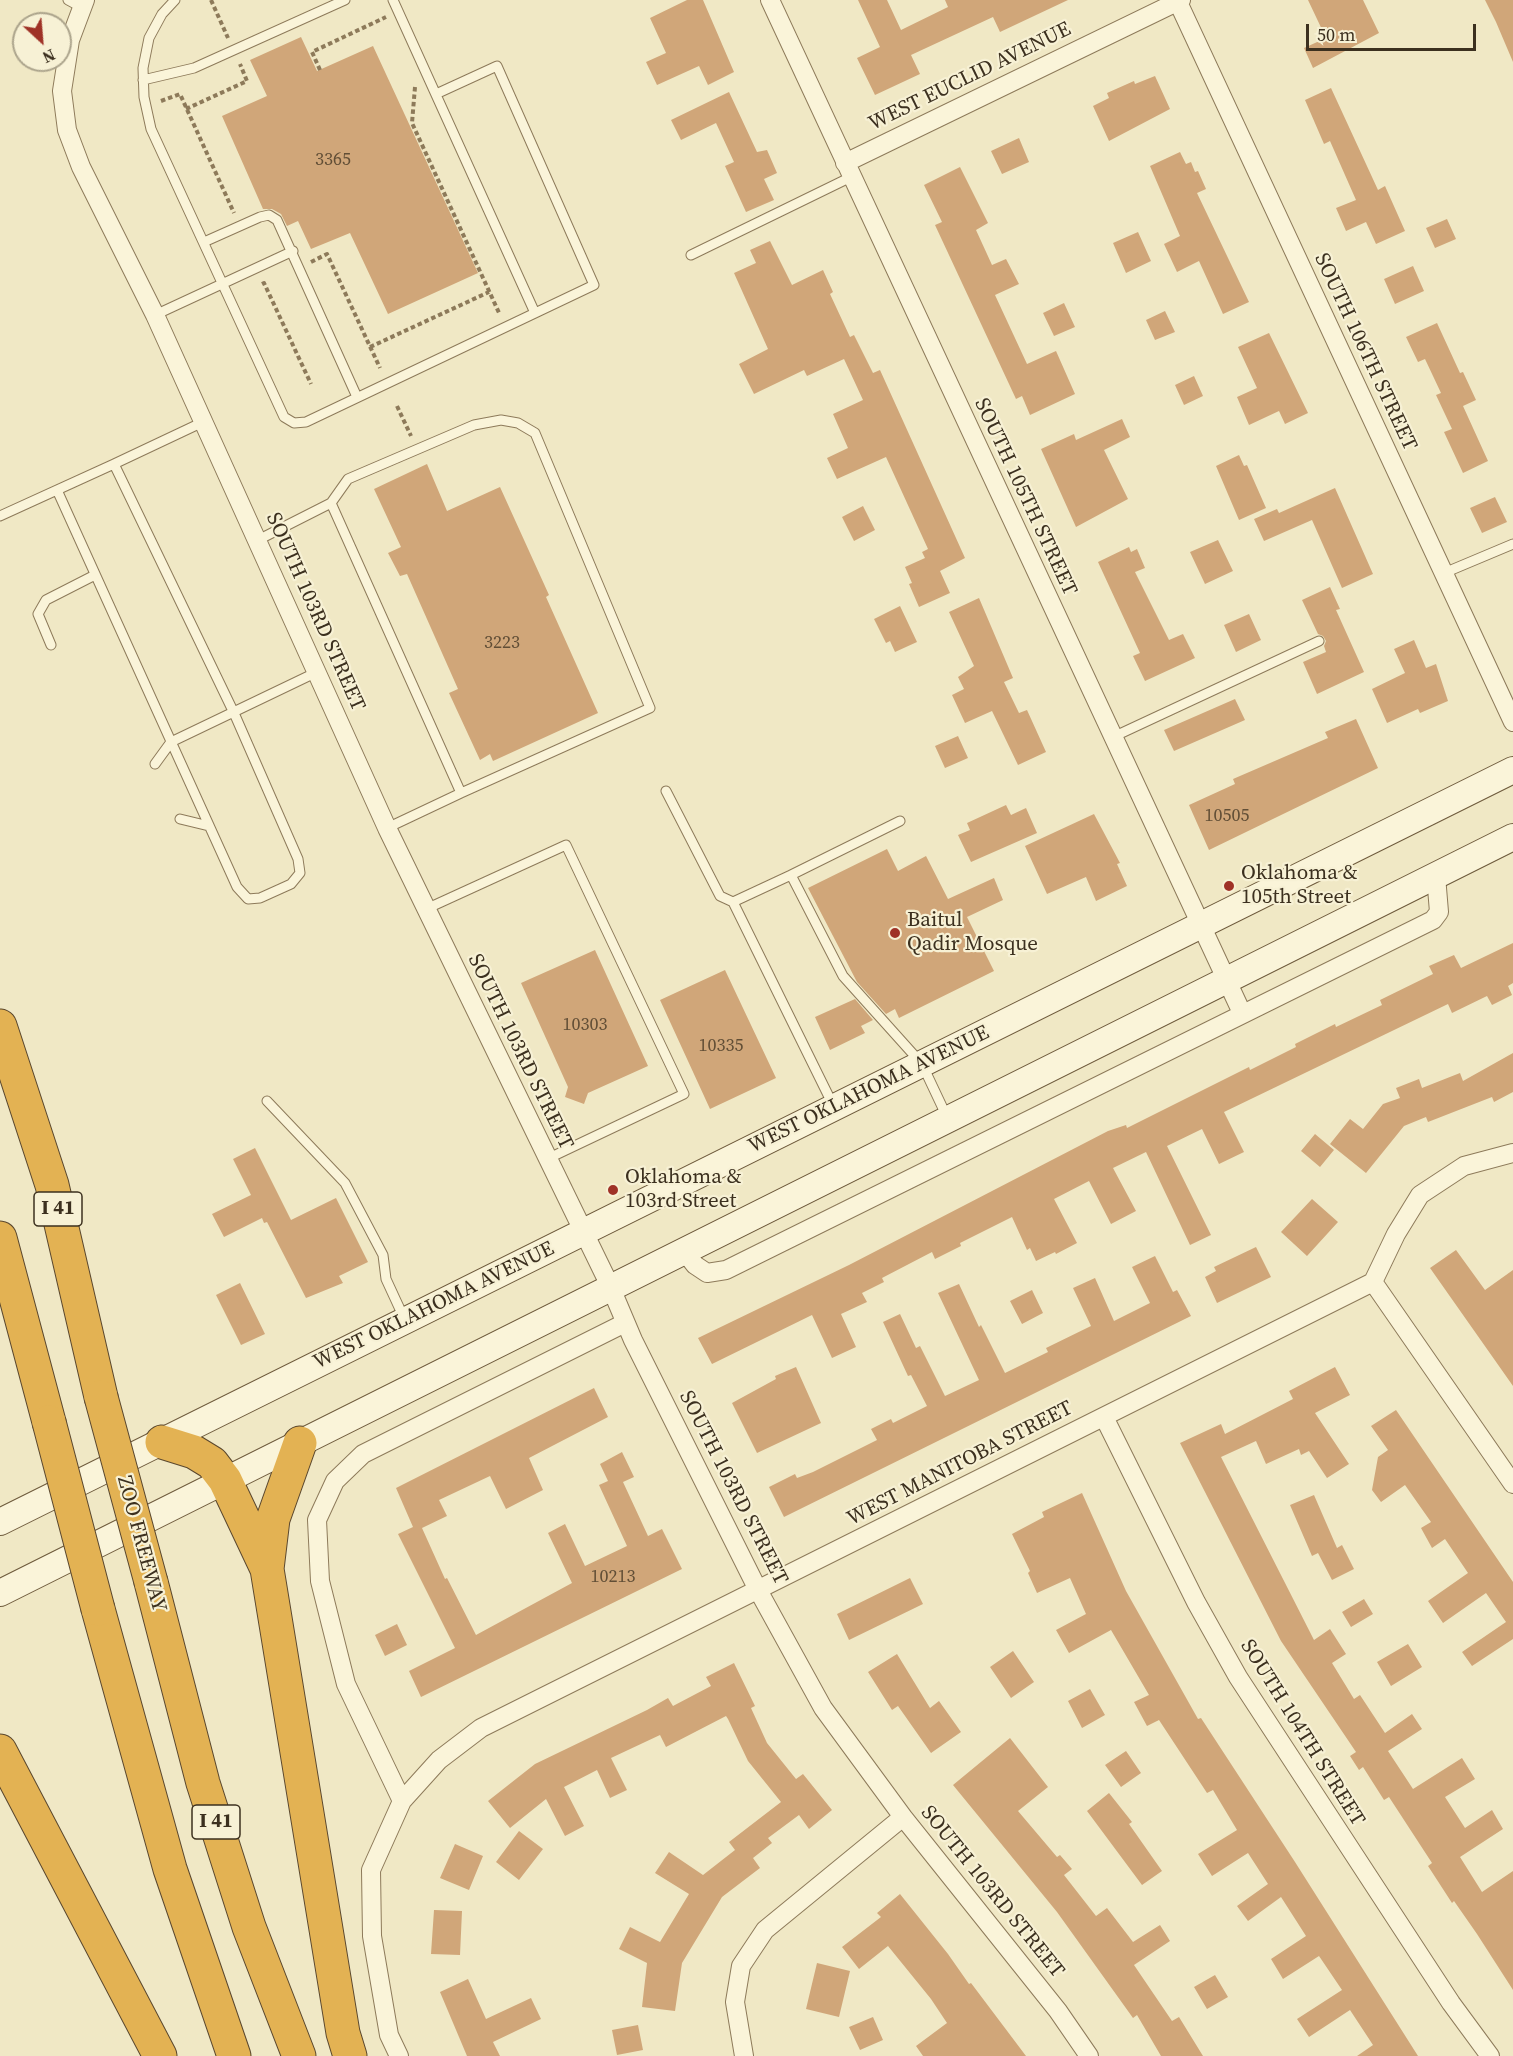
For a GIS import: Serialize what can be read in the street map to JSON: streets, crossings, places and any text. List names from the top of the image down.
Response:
{
  "streets": {
    "highway": ["I 41", "ZOO FREEWAY"],
    "main road": ["WEST OKLAHOMA AVENUE"],
    "street": [
      "WEST EUCLID AVENUE",
      "SOUTH 106TH STREET",
      "SOUTH 105TH STREET",
      "SOUTH 103RD STREET",
      "WEST MANITOBA STREET",
      "SOUTH 104TH STREET"
    ]
  },
  "crossings": [
    ["WEST EUCLID AVENUE", "SOUTH 106TH STREET"],
    ["WEST EUCLID AVENUE", "SOUTH 105TH STREET"],
    ["SOUTH 105TH STREET", "WEST OKLAHOMA AVENUE"],
    ["SOUTH 103RD STREET", "WEST OKLAHOMA AVENUE"],
    ["SOUTH 103RD STREET", "WEST MANITOBA STREET"],
    ["WEST MANITOBA STREET", "SOUTH 104TH STREET"]
  ],
  "places": ["Oklahoma & 105th Street", "Baitul Qadir Mosque", "Oklahoma & 103rd Street"],
  "house_numbers": [
    "3365",
    "3223",
    "10505",
    "10303",
    "10335",
    "10213"
  ],
  "scale_bar": "50 m",
  "north": "bottom right"
}
